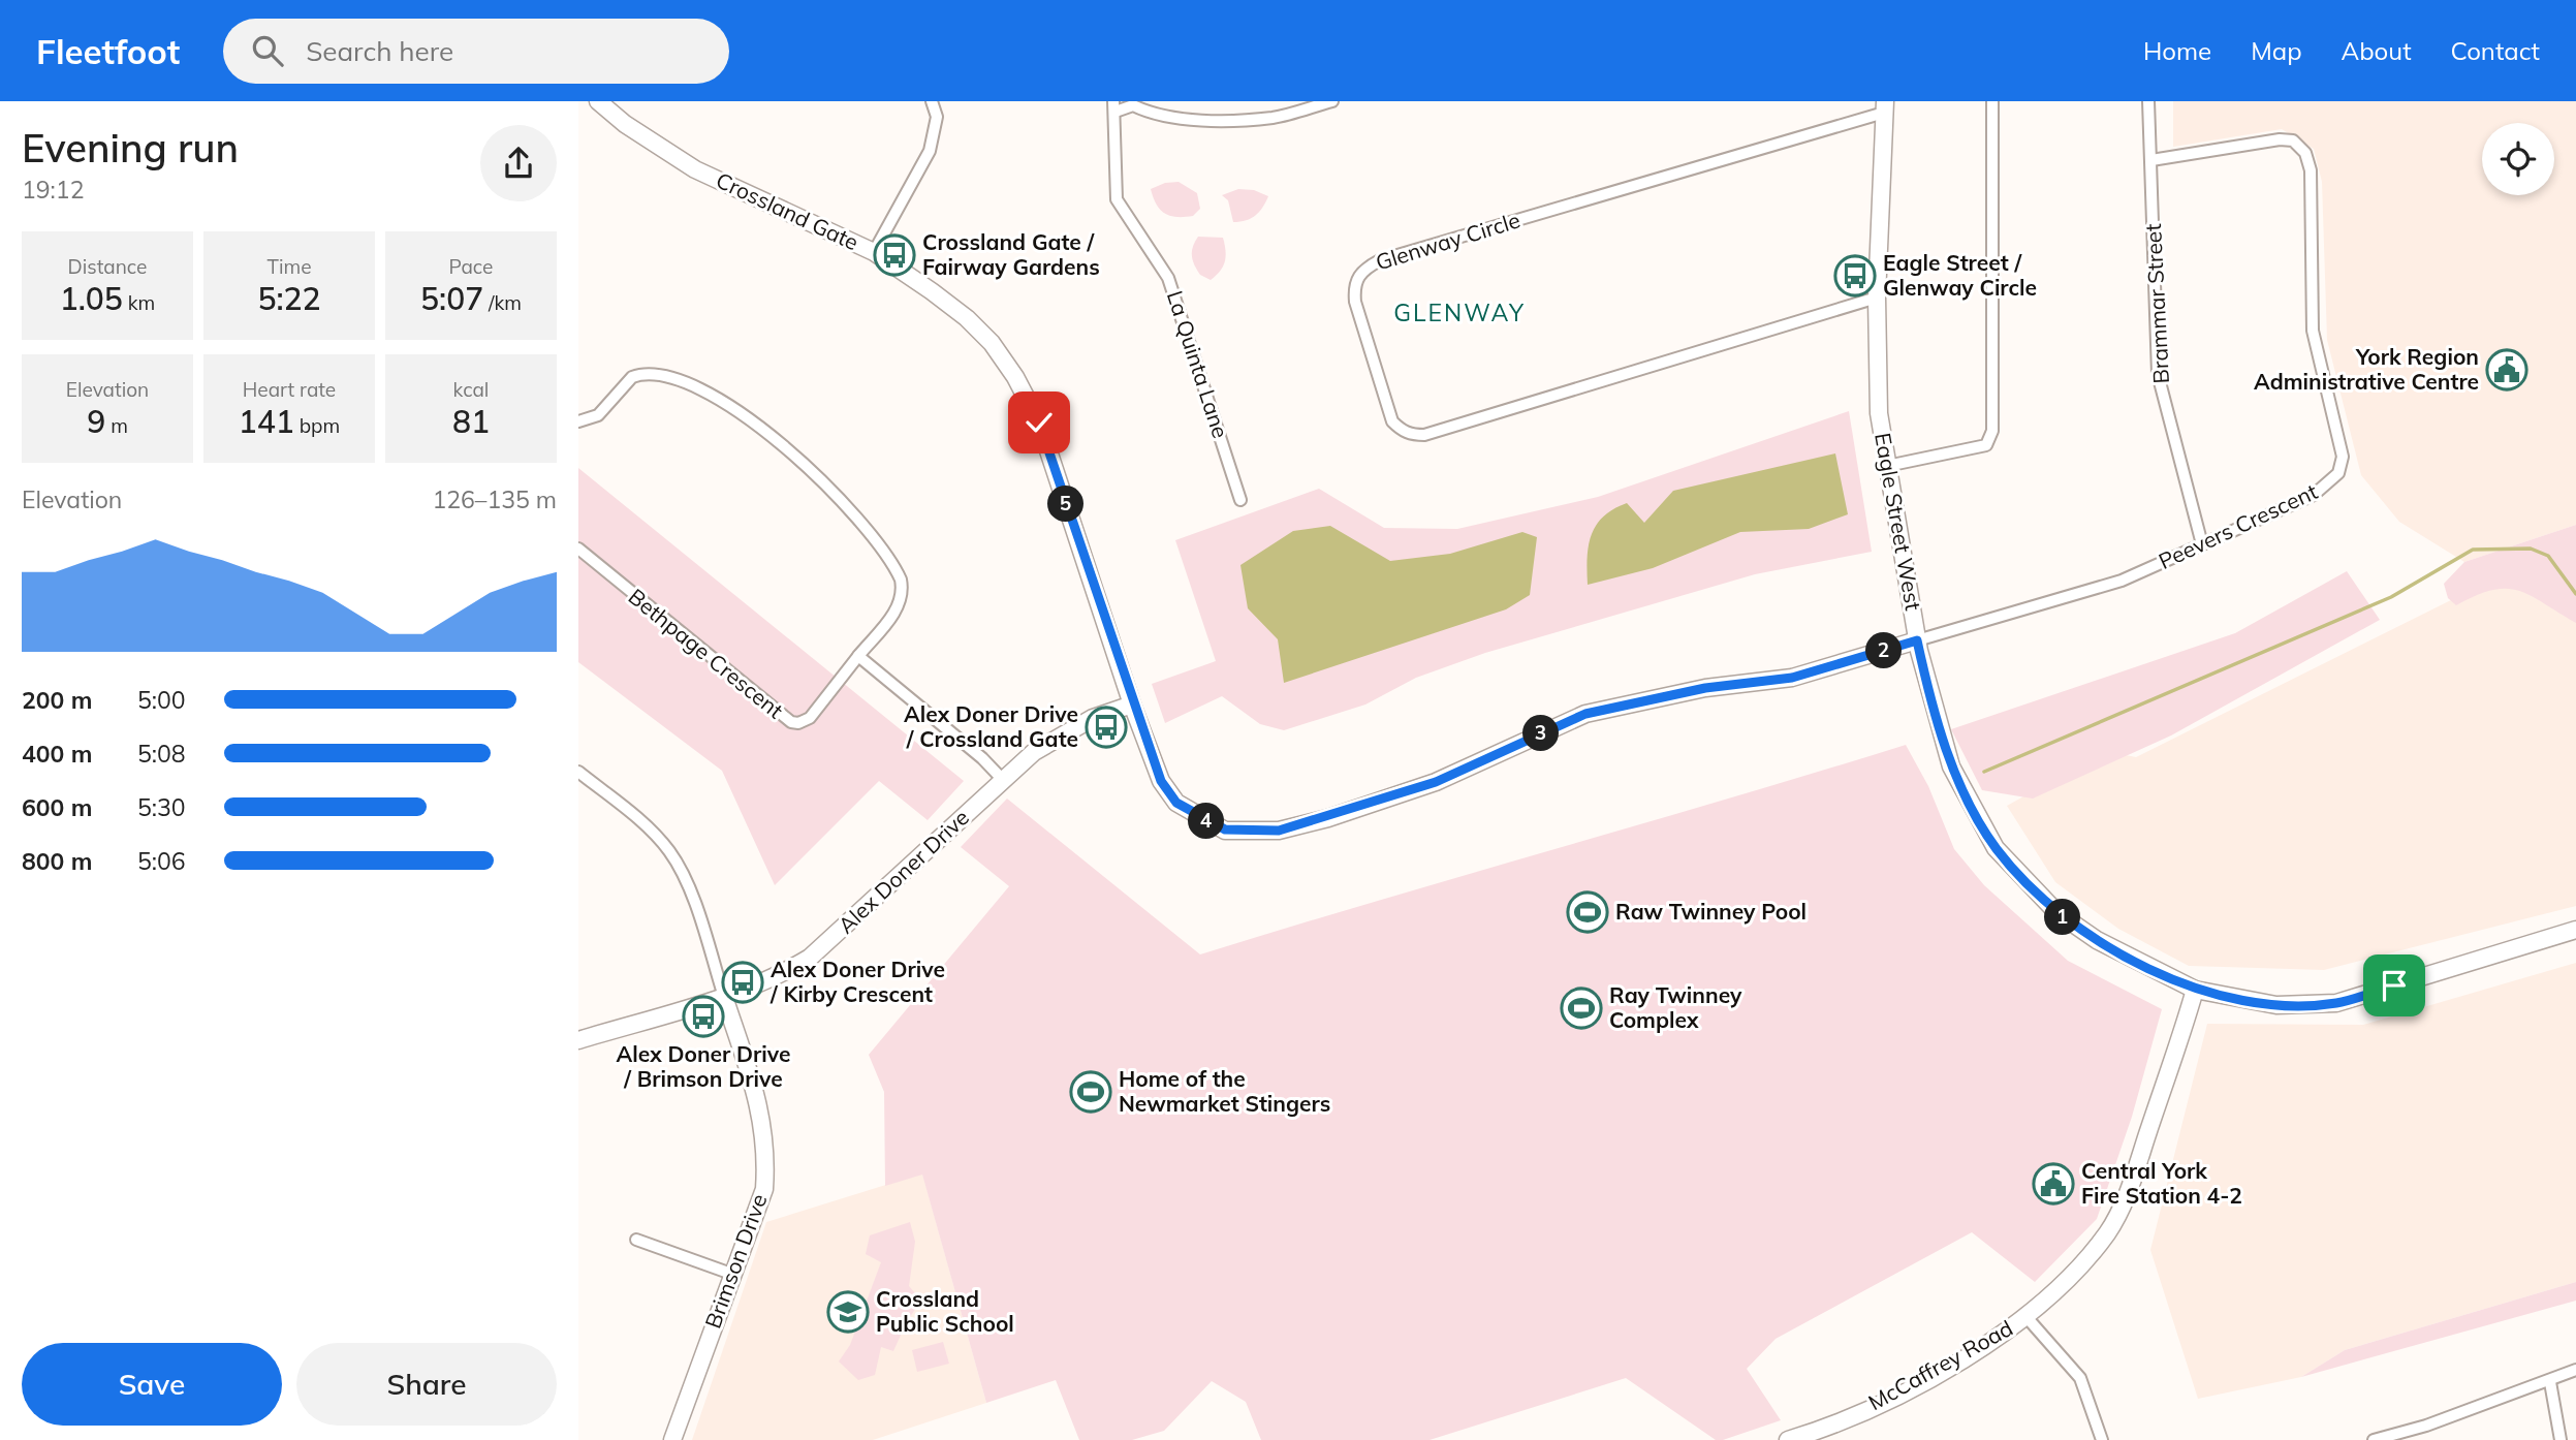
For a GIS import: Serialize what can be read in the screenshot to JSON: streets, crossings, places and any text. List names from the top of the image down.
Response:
{
  "streets": {
    "street": [
      "Crossland Gate",
      "Glenway Circle",
      "Brammar Street",
      "La Quinta Lane",
      "Eagle Street West",
      "Peevers Crescent",
      "Bethpage Crescent",
      "Alex Doner Drive",
      "Brimson Drive",
      "McCaffrey Road"
    ]
  },
  "crossings": [
    ["Crossland Gate", "Eagle Street West"],
    ["Crossland Gate", "Peevers Crescent"],
    ["Crossland Gate", "Alex Doner Drive"],
    ["Glenway Circle", "Eagle Street West"],
    ["Brammar Street", "Peevers Crescent"],
    ["Eagle Street West", "Peevers Crescent"],
    ["Eagle Street West", "McCaffrey Road"],
    ["Alex Doner Drive", "Brimson Drive"]
  ],
  "districts": ["GLENWAY"],
  "places": {
    "bus stop": [
      "Crossland Gate / Fairway Gardens",
      "Eagle Street / Glenway Circle",
      "Alex Doner Drive / Crossland Gate",
      "Alex Doner Drive / Kirby Crescent",
      "Alex Doner Drive / Brimson Drive"
    ],
    "public building": ["York Region Administrative Centre", "Central York Fire Station 4-2"],
    "sports": ["Raw Twinney Pool", "Ray Twinney Complex", "Home of the Newmarket Stingers"],
    "school or university": ["Crossland Public School"]
  },
  "page": {
    "header": "Fleetfoot",
    "search": "Search here",
    "nav": [
      "Home",
      "Map",
      "About",
      "Contact"
    ],
    "heading": ["Evening run", "19:12"],
    "stats": [
      ["Distance", "1.05 km"],
      ["Time", "5:22"],
      ["Pace", "5:07 /km"],
      ["Elevation", "9 m"],
      ["Heart rate", "141 bpm"],
      ["kcal", "81"]
    ],
    "chart": ["Elevation", "126–135 m"],
    "pins": [
      "5",
      "2",
      "3",
      "4",
      "1"
    ],
    "list": [
      {
        "name": "200 m",
        "note": "5:00"
      },
      {
        "name": "400 m",
        "note": "5:08"
      },
      {
        "name": "600 m",
        "note": "5:30"
      },
      {
        "name": "800 m",
        "note": "5:06"
      }
    ],
    "buttons": ["Save", "Share"]
  }
}
